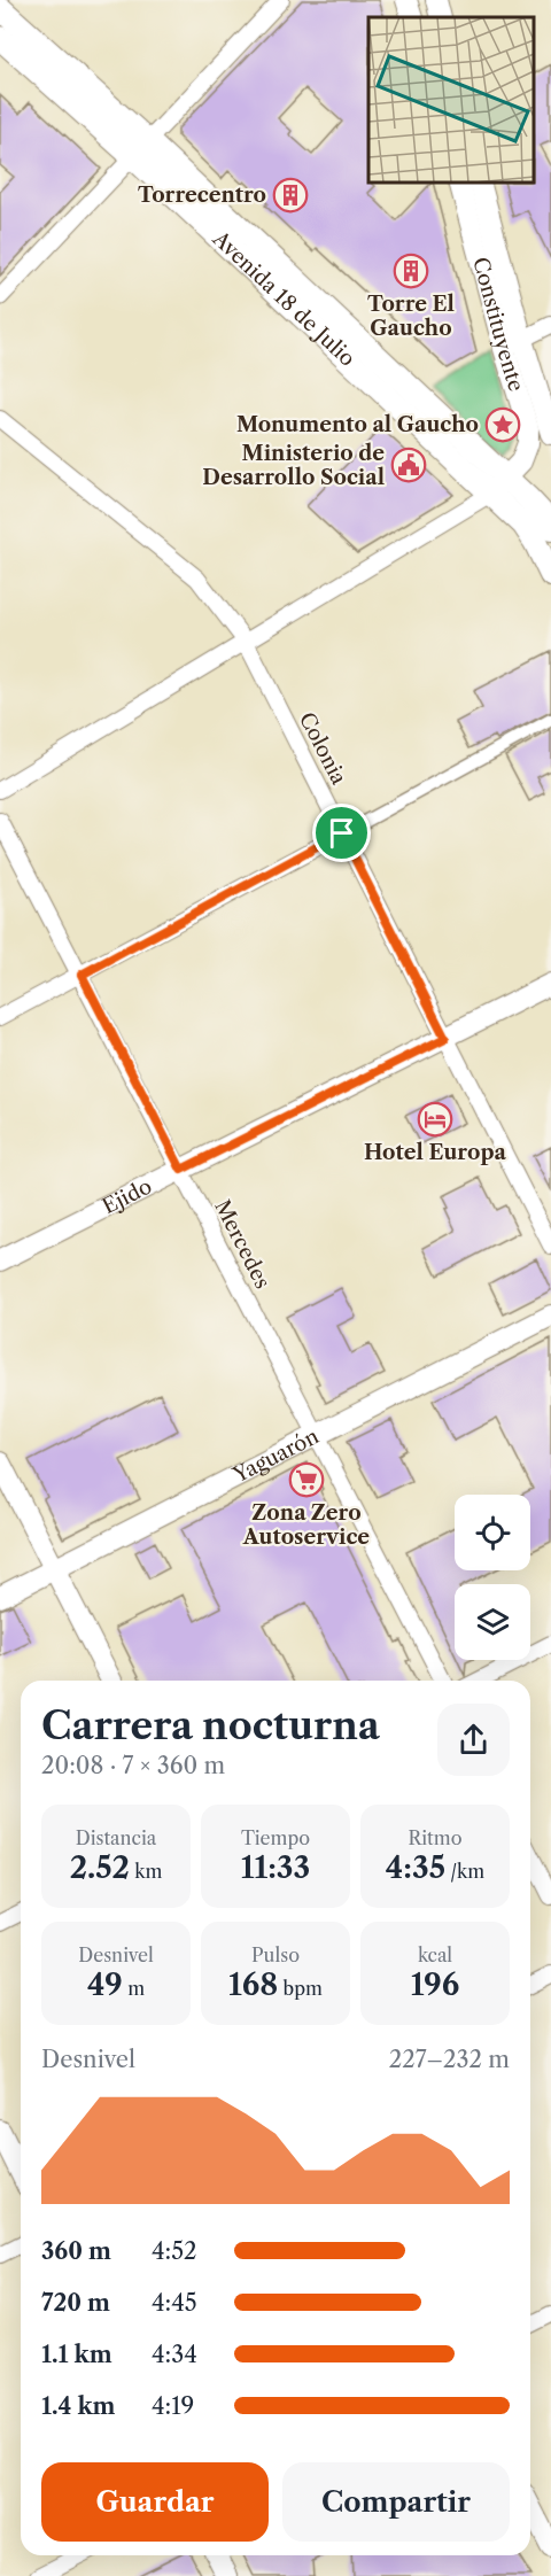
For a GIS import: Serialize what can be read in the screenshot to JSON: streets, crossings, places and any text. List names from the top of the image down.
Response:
{
  "streets": {
    "main road": ["Avenida 18 de Julio"],
    "street": [
      "Constituyente",
      "Colonia",
      "Ejido",
      "Mercedes",
      "Yaguarón"
    ]
  },
  "crossings": [
    ["Avenida 18 de Julio", "Constituyente"],
    ["Colonia", "Ejido"],
    ["Ejido", "Mercedes"],
    ["Mercedes", "Yaguarón"]
  ],
  "places": {
    "building": ["Torrecentro", "Torre El Gaucho"],
    "place": ["Monumento al Gaucho"],
    "public building": ["Ministerio de Desarrollo Social"],
    "hotel": ["Hotel Europa"],
    "supermarket": ["Zona Zero Autoservice"]
  },
  "page": {
    "heading": ["Carrera nocturna", "20:08 · 7 × 360 m"],
    "stats": [
      ["Distancia", "2.52 km"],
      ["Tiempo", "11:33"],
      ["Ritmo", "4:35 /km"],
      ["Desnivel", "49 m"],
      ["Pulso", "168 bpm"],
      ["kcal", "196"]
    ],
    "chart": ["Desnivel", "227–232 m"],
    "list": [
      {
        "name": "360 m",
        "note": "4:52"
      },
      {
        "name": "720 m",
        "note": "4:45"
      },
      {
        "name": "1.1 km",
        "note": "4:34"
      },
      {
        "name": "1.4 km",
        "note": "4:19"
      }
    ],
    "buttons": ["Guardar", "Compartir"]
  }
}
